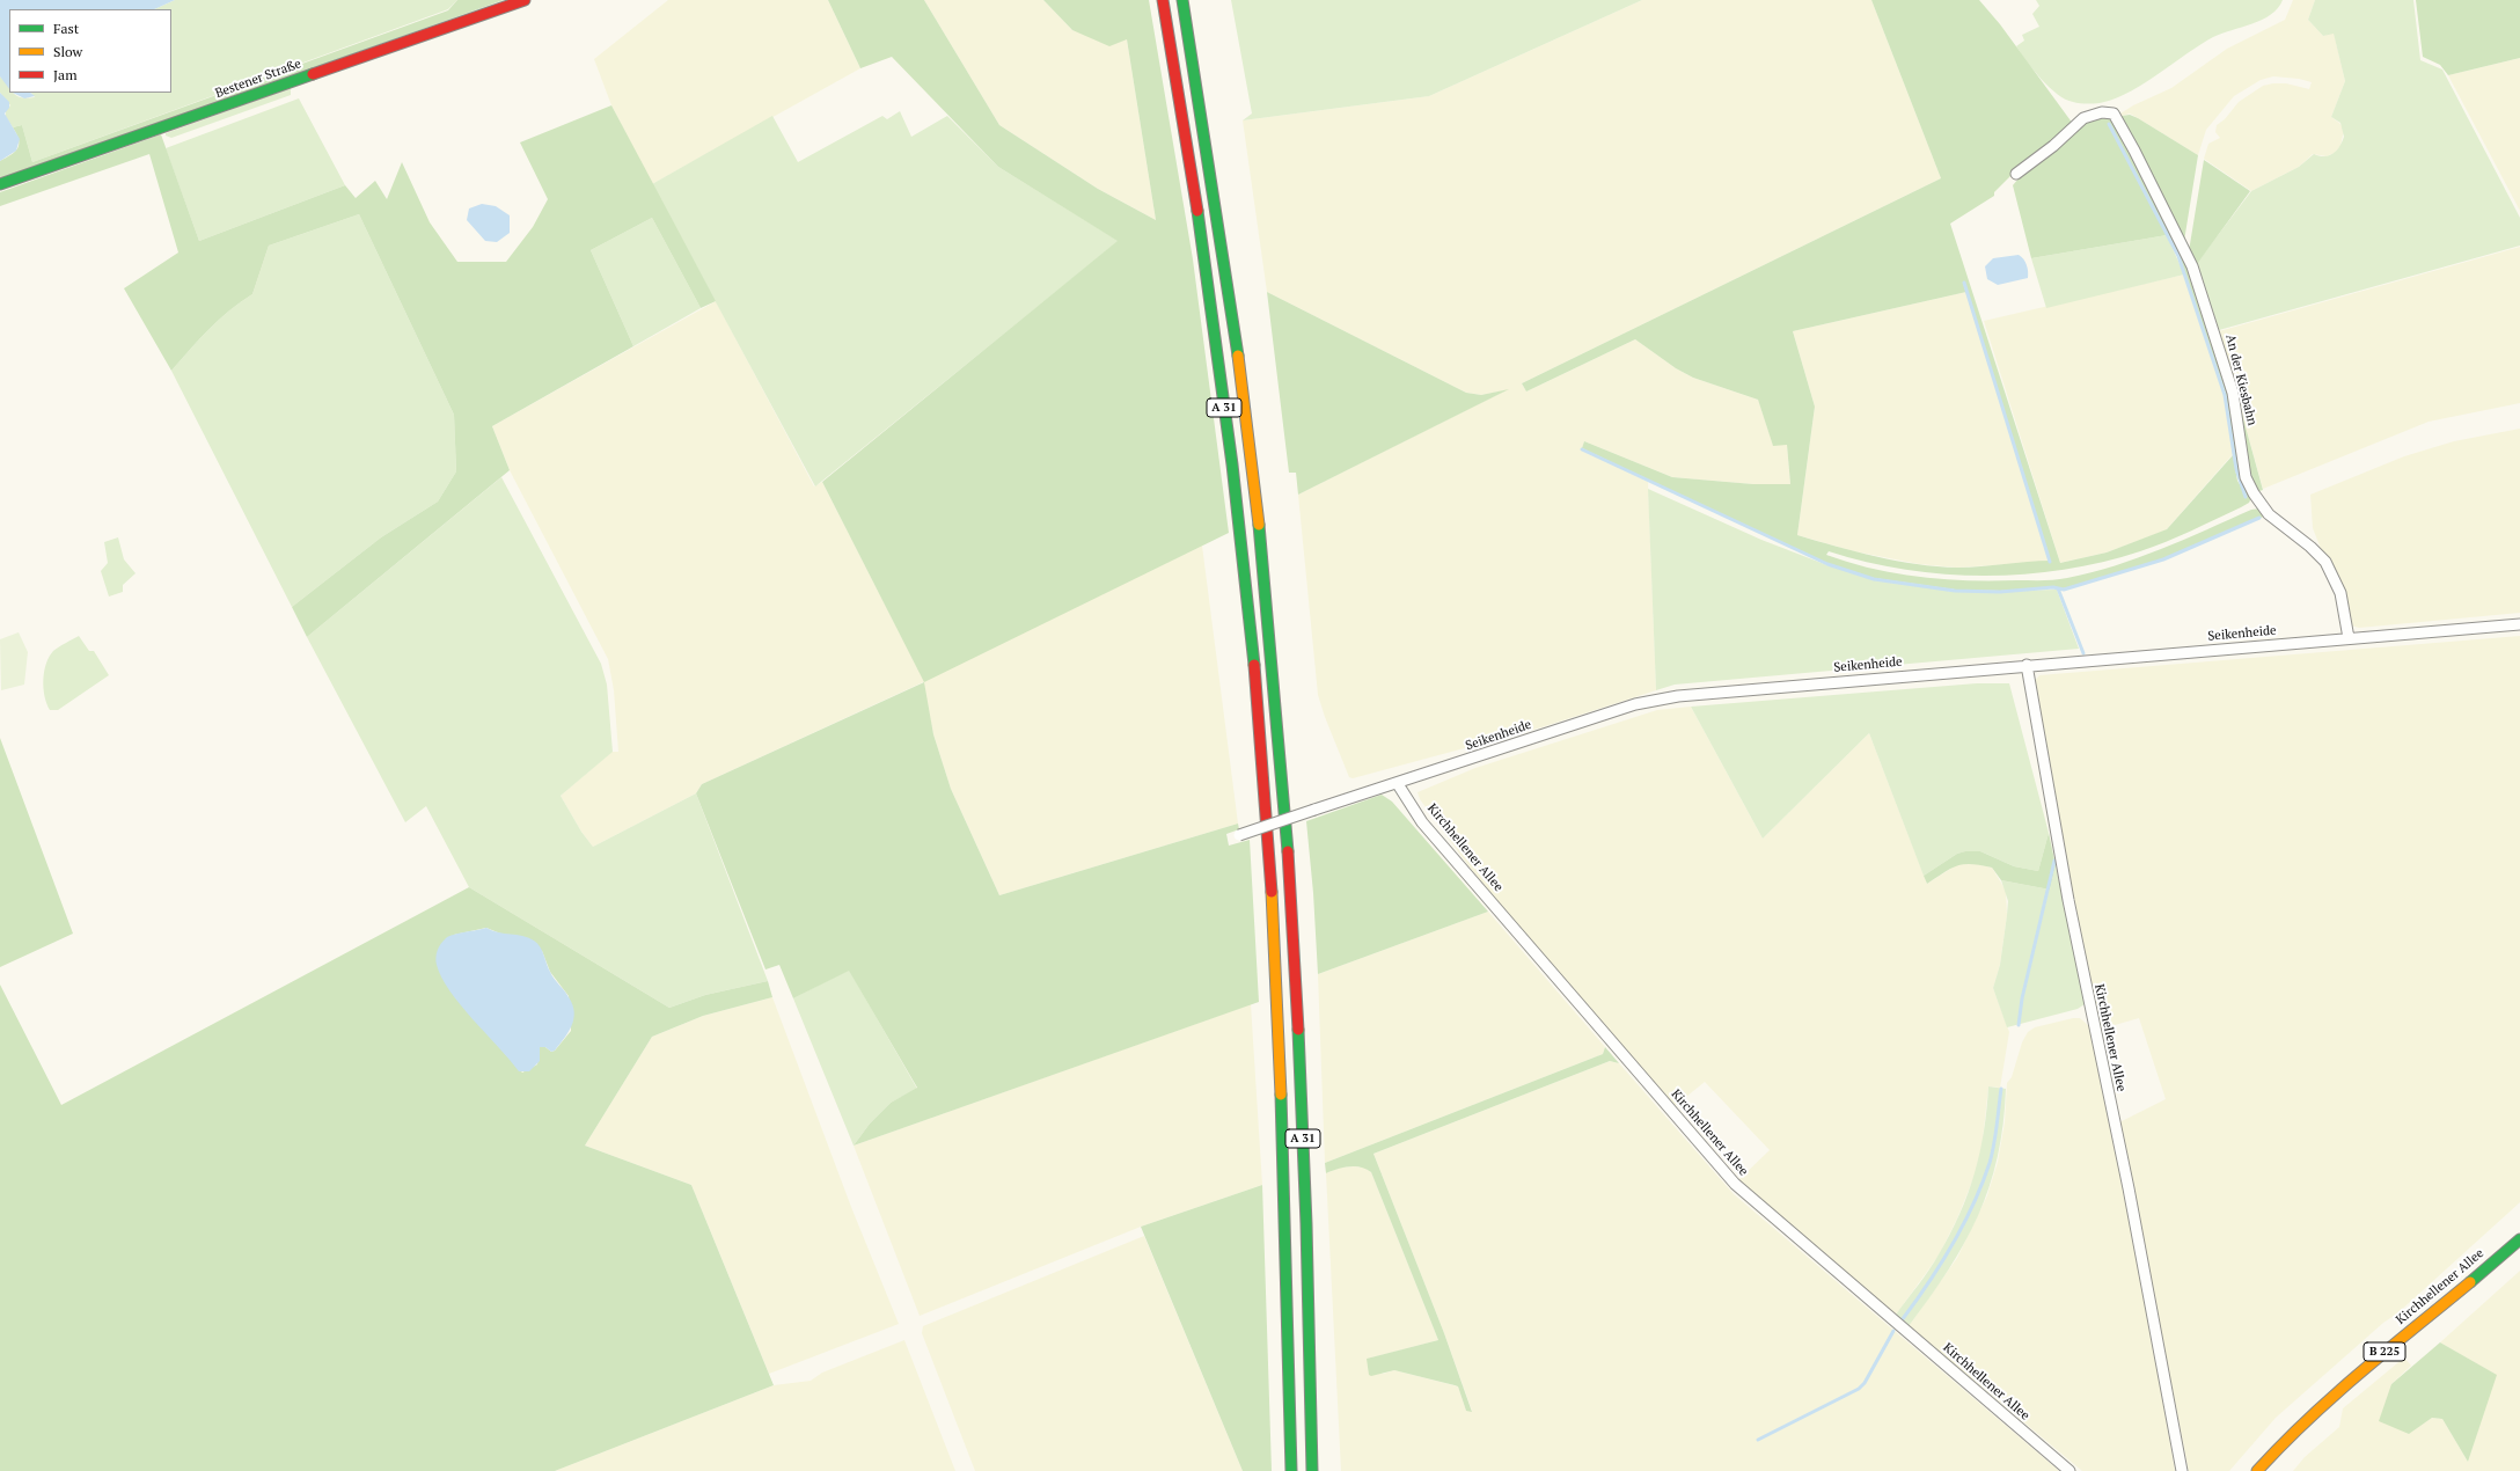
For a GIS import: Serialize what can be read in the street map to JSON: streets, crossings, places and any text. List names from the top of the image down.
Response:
{
  "streets": {
    "main road": [
      "Bestener Straße",
      "A 31",
      "Kirchhellener Allee",
      "B 225"
    ],
    "street": ["An der Kiesbahn", "Seikenheide"]
  },
  "crossings": [
    ["An der Kiesbahn", "Seikenheide"],
    ["Seikenheide", "Kirchhellener Allee"]
  ],
  "legend": ["Fast", "Slow", "Jam"]
}
